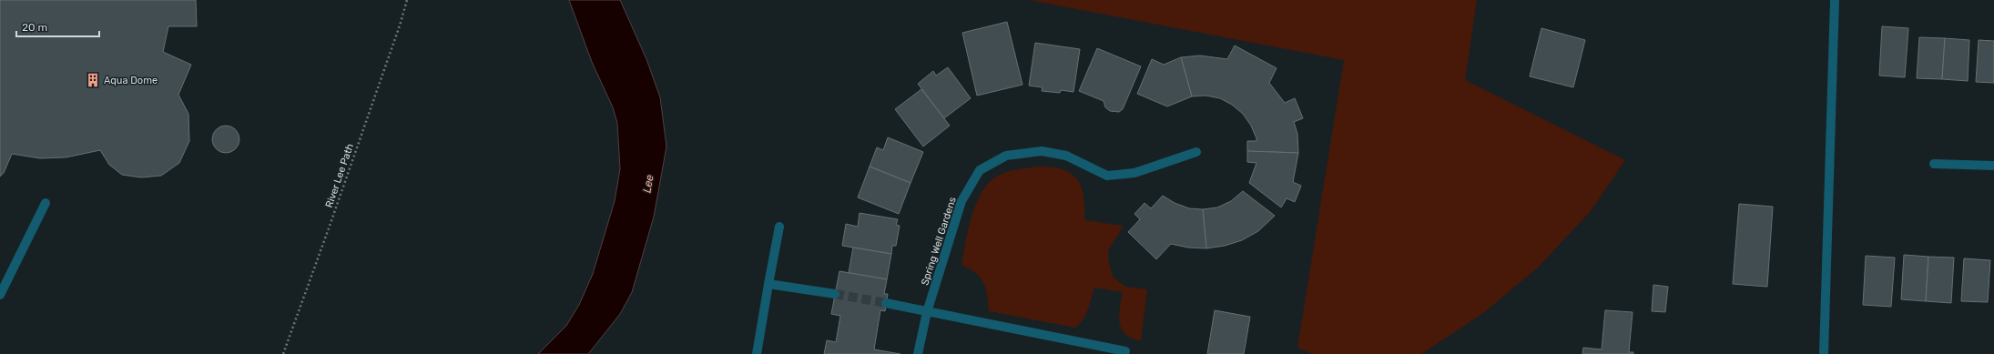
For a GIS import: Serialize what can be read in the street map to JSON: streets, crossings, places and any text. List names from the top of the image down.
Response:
{
  "streets": {
    "street": ["Spring Well Gardens"],
    "path": ["River Lee Path"]
  },
  "water": ["Lee"],
  "places": {
    "building": ["Aqua Dome"]
  },
  "scale_bar": "20 m"
}
